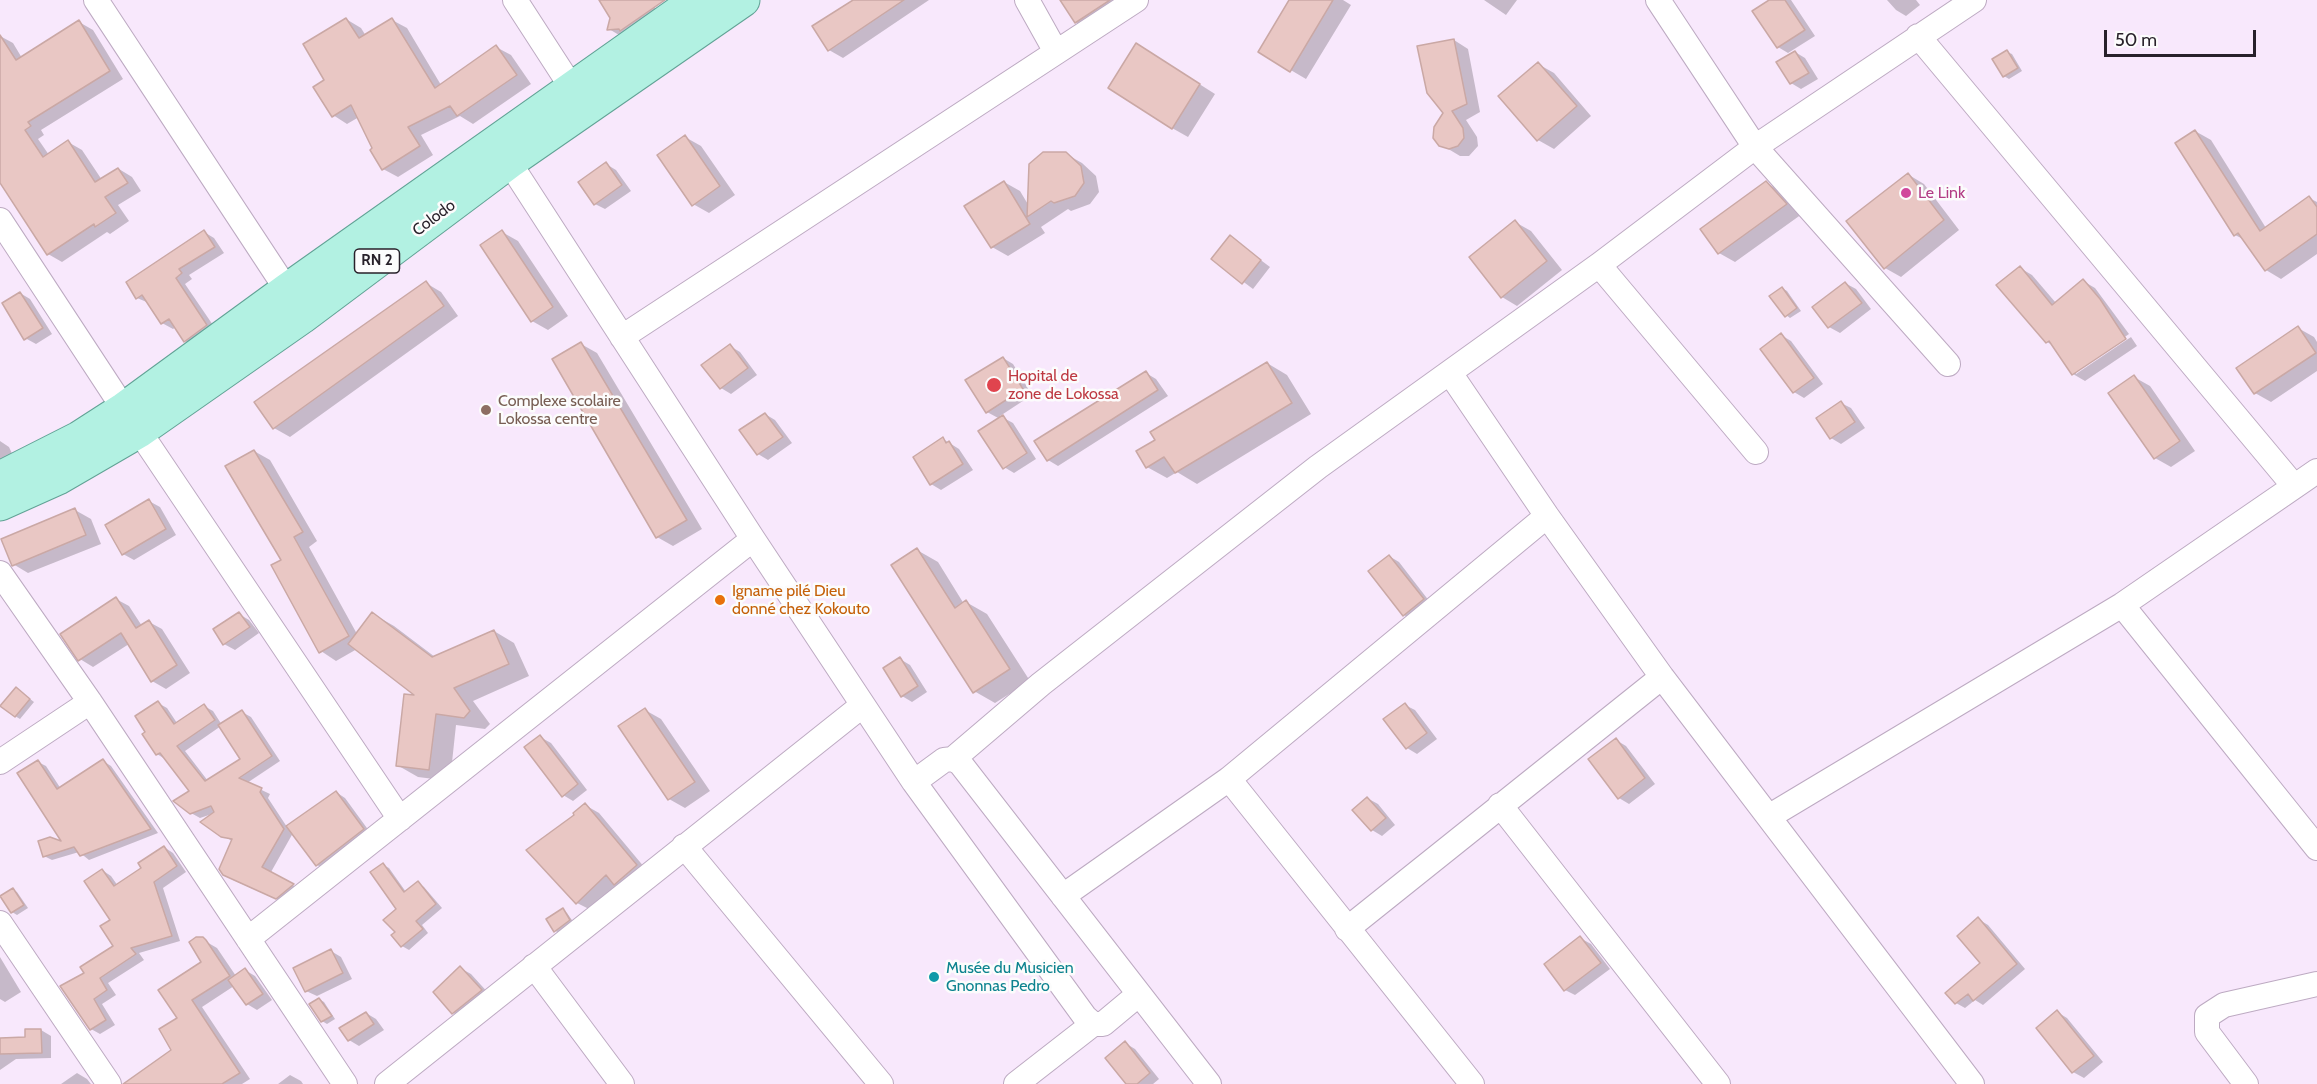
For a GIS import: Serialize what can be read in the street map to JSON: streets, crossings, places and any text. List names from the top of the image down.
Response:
{
  "streets": {
    "main road": ["Colodo", "RN 2"]
  },
  "places": [
    "Le Link",
    "Hopital de zone de Lokossa",
    "Complexe scolaire Lokossa centre",
    "Igname pilé Dieu donné chez Kokouto",
    "Musée du Musicien Gnonnas Pedro"
  ],
  "scale_bar": "50 m"
}
